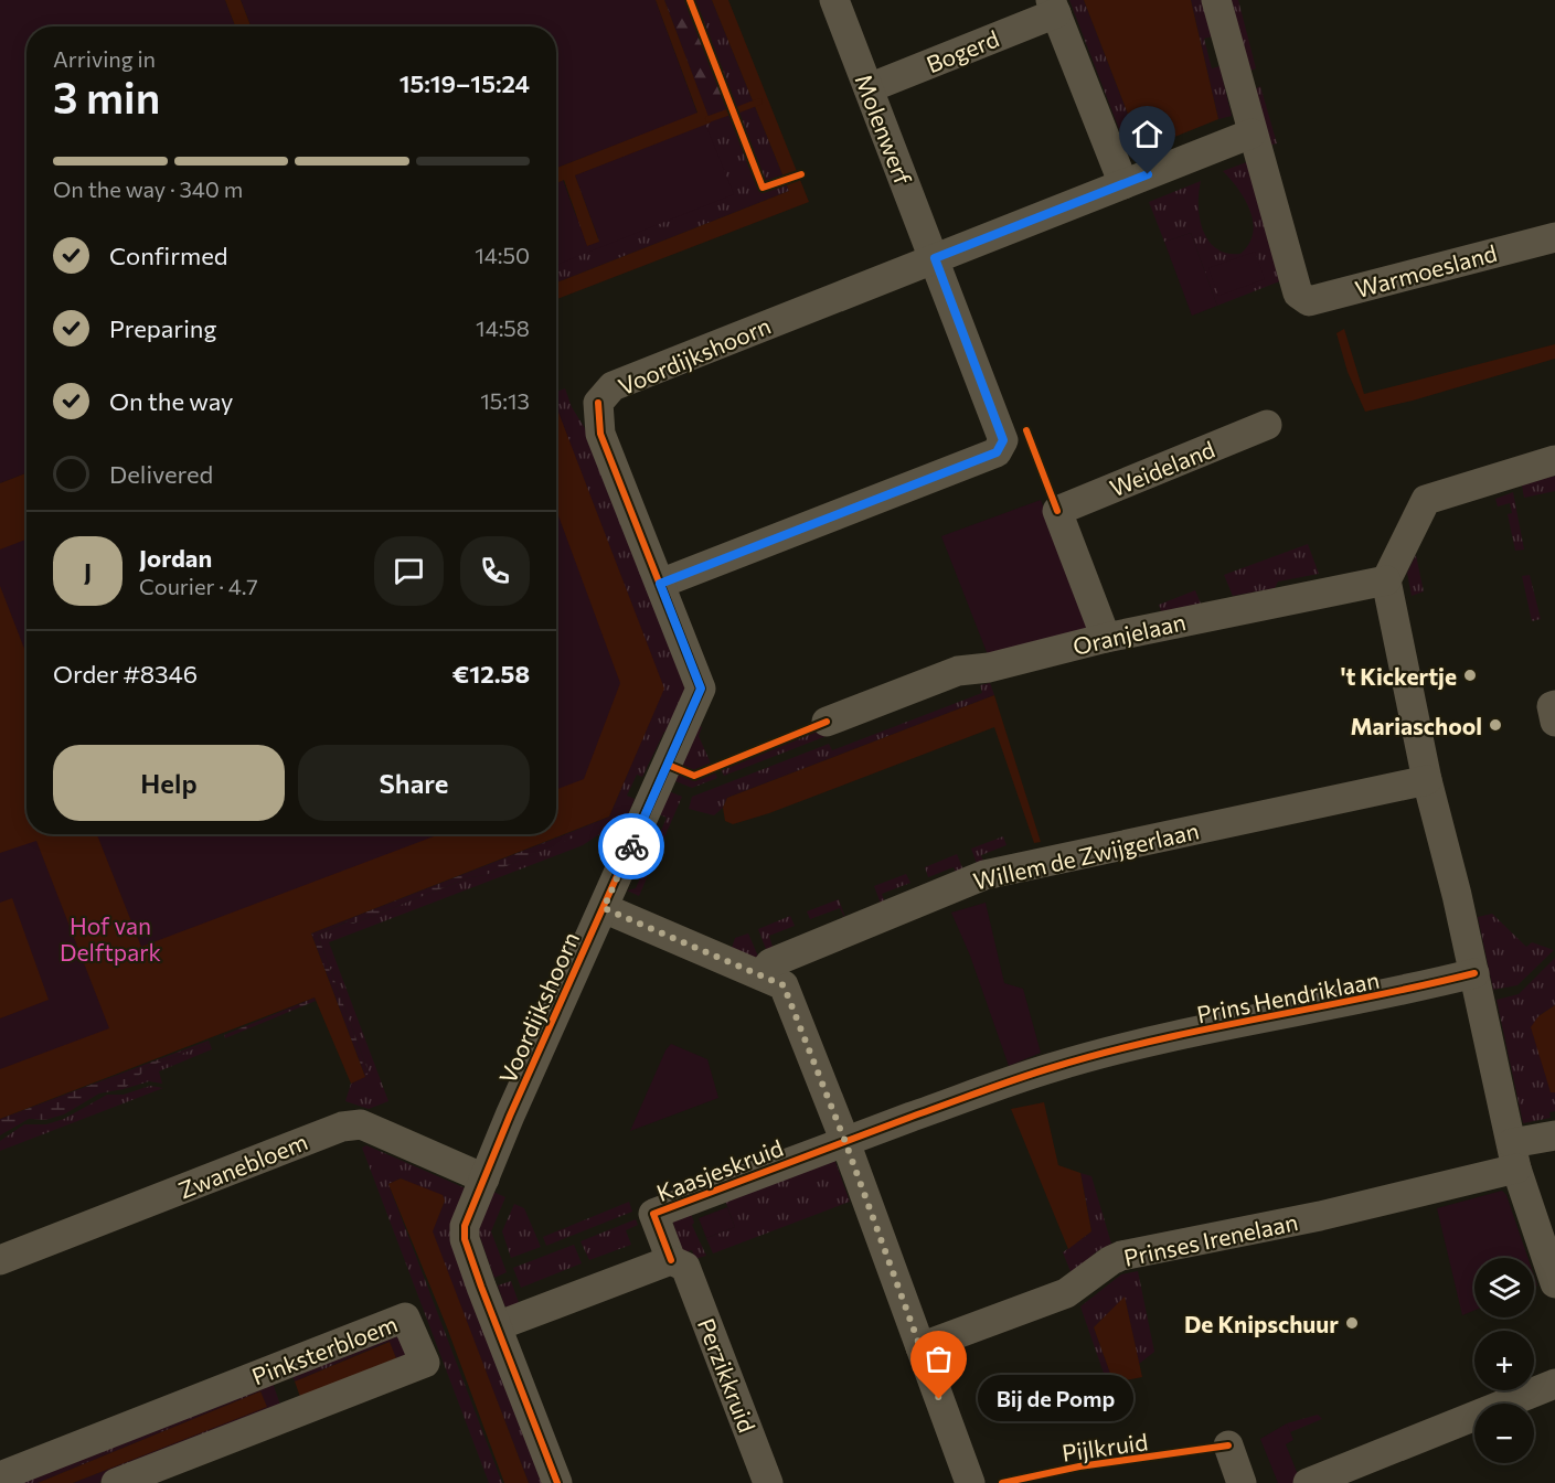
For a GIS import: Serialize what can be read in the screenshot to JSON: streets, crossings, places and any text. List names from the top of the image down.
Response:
{
  "streets": {
    "street": [
      "Bogerd",
      "Molenwerf",
      "Warmoesland",
      "Voordijkshoorn",
      "Weideland",
      "Oranjelaan",
      "Willem de Zwijgerlaan",
      "Prins Hendriklaan",
      "Zwanebloem",
      "Kaasjeskruid",
      "Prinses Irenelaan",
      "Pinksterbloem",
      "Perzikkruid"
    ],
    "cycle path": ["Pijlkruid"]
  },
  "crossings": [
    ["Bogerd", "Molenwerf"],
    ["Molenwerf", "Voordijkshoorn"],
    ["Warmoesland", "Voordijkshoorn"],
    ["Voordijkshoorn", "Zwanebloem"],
    ["Weideland", "Oranjelaan"],
    ["Prins Hendriklaan", "Kaasjeskruid"],
    ["Kaasjeskruid", "Perzikkruid"]
  ],
  "parks": ["Hof van Delftpark"],
  "places": [
    "'t Kickertje",
    "Mariaschool",
    "De Knipschuur",
    "Bij de Pomp"
  ],
  "page": {
    "heading": ["3 min", "Arriving in", "15:19–15:24"],
    "panel": [
      "Jordan",
      "Courier · 4.7",
      "Order #8346",
      "€12.58"
    ],
    "bar": "On the way · 340 m",
    "list": [
      ["Confirmed", "14:50"],
      ["Preparing", "14:58"],
      ["On the way", "15:13"],
      "Delivered"
    ],
    "round": "J",
    "buttons": ["Help", "Share"],
    "map_buttons": ["+", "−"],
    "bubble": "Bij de Pomp"
  }
}
